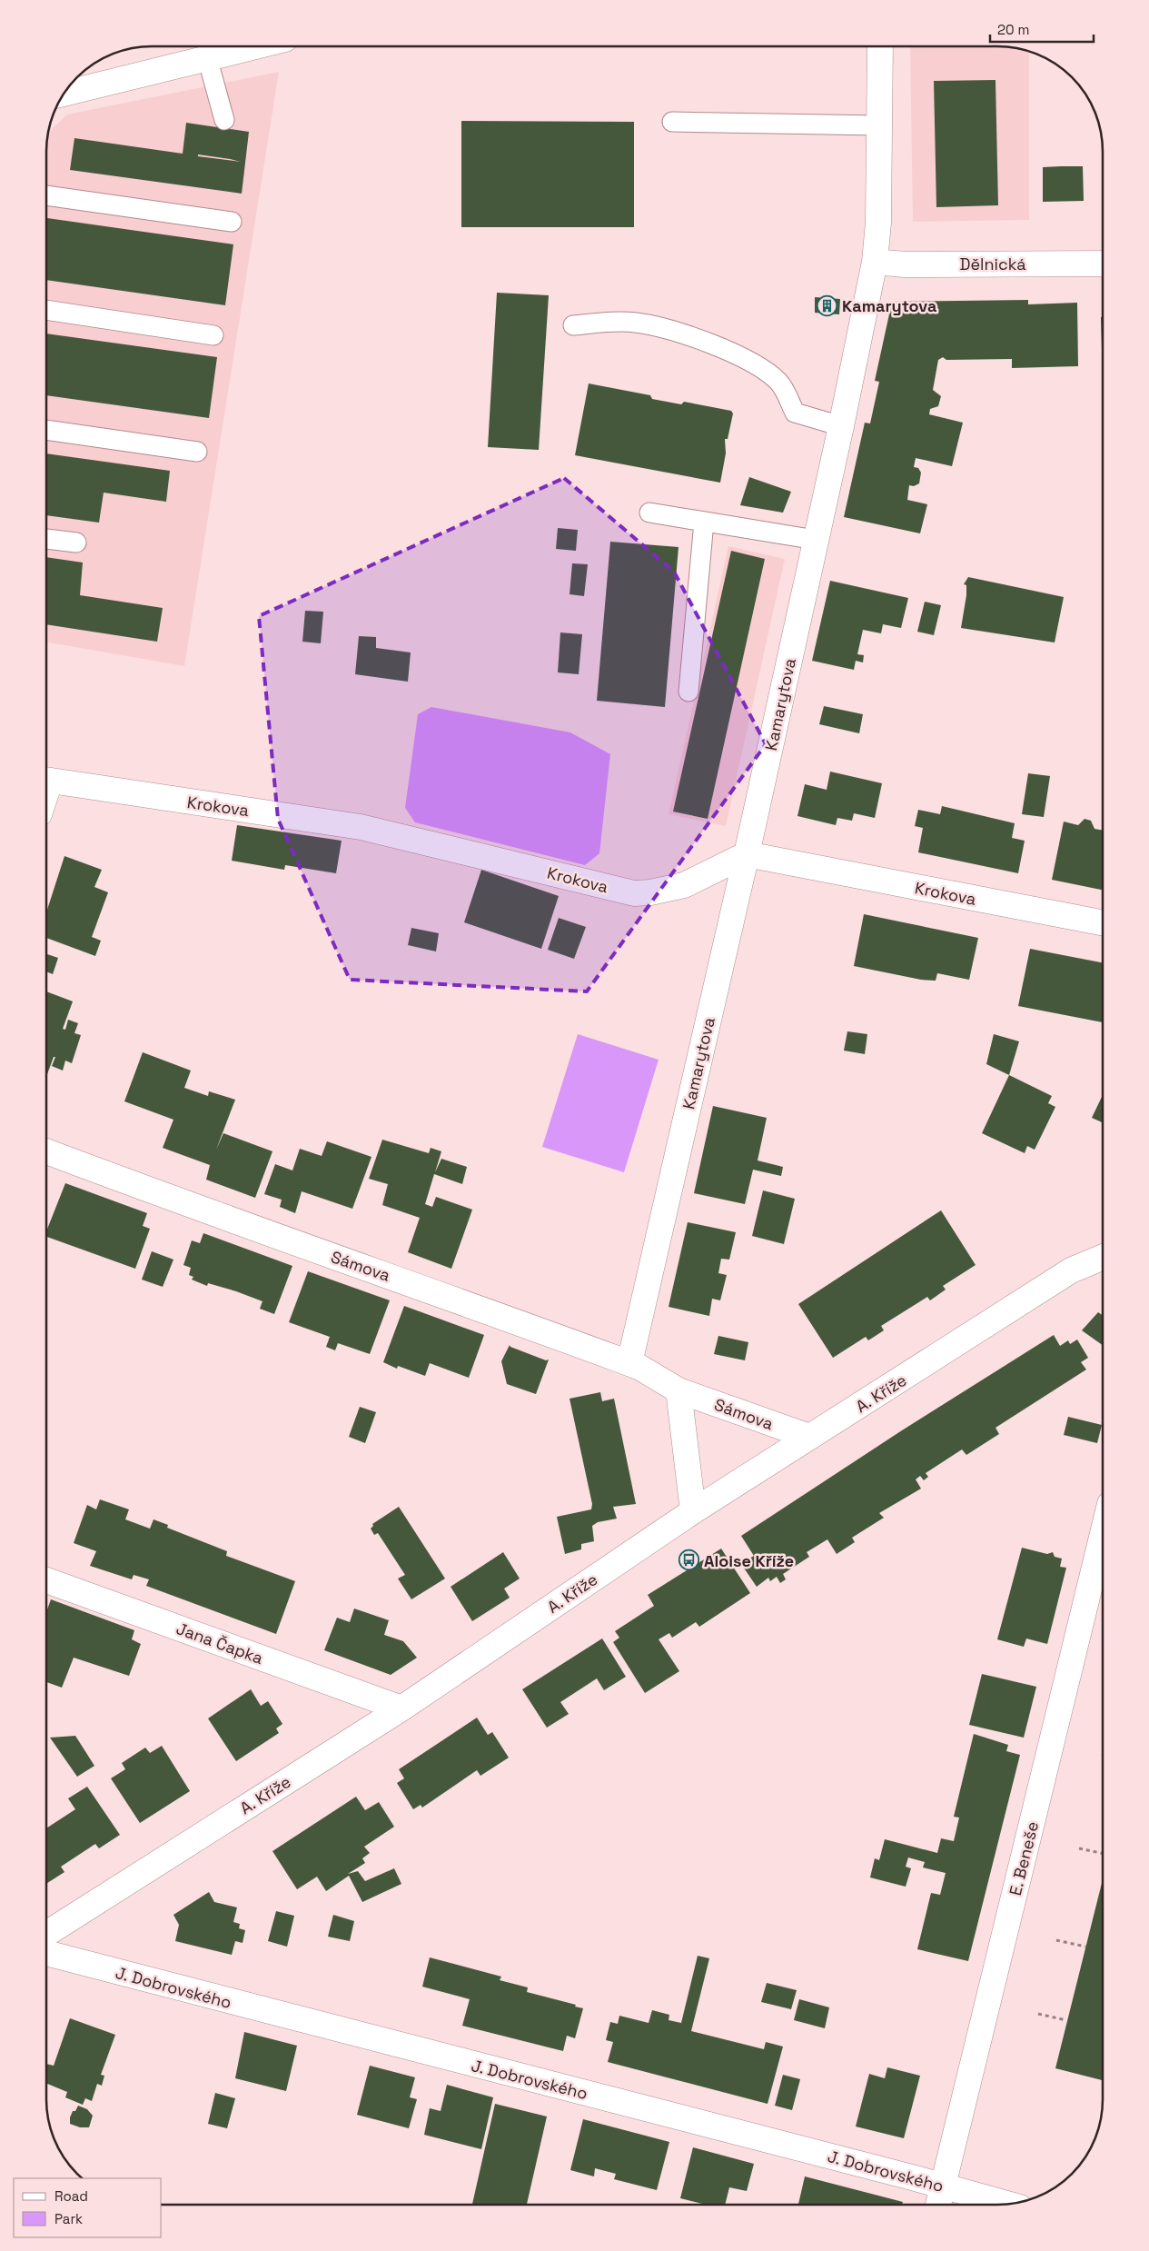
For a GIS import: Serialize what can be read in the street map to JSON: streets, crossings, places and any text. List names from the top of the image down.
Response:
{
  "streets": {
    "street": [
      "Dělnická",
      "Kamarytova",
      "Krokova",
      "Sámova",
      "A. Kříže",
      "Jana Čapka",
      "E. Beneše",
      "J. Dobrovského"
    ]
  },
  "crossings": [
    ["Dělnická", "Kamarytova"],
    ["Kamarytova", "Krokova"],
    ["Kamarytova", "Sámova"],
    ["Sámova", "A. Kříže"],
    ["A. Kříže", "Jana Čapka"],
    ["E. Beneše", "J. Dobrovského"]
  ],
  "places": {
    "building": ["Kamarytova"],
    "bus stop": ["Aloise Kříže"]
  },
  "legend": ["Road", "Park"],
  "scale_bar": "20 m"
}
